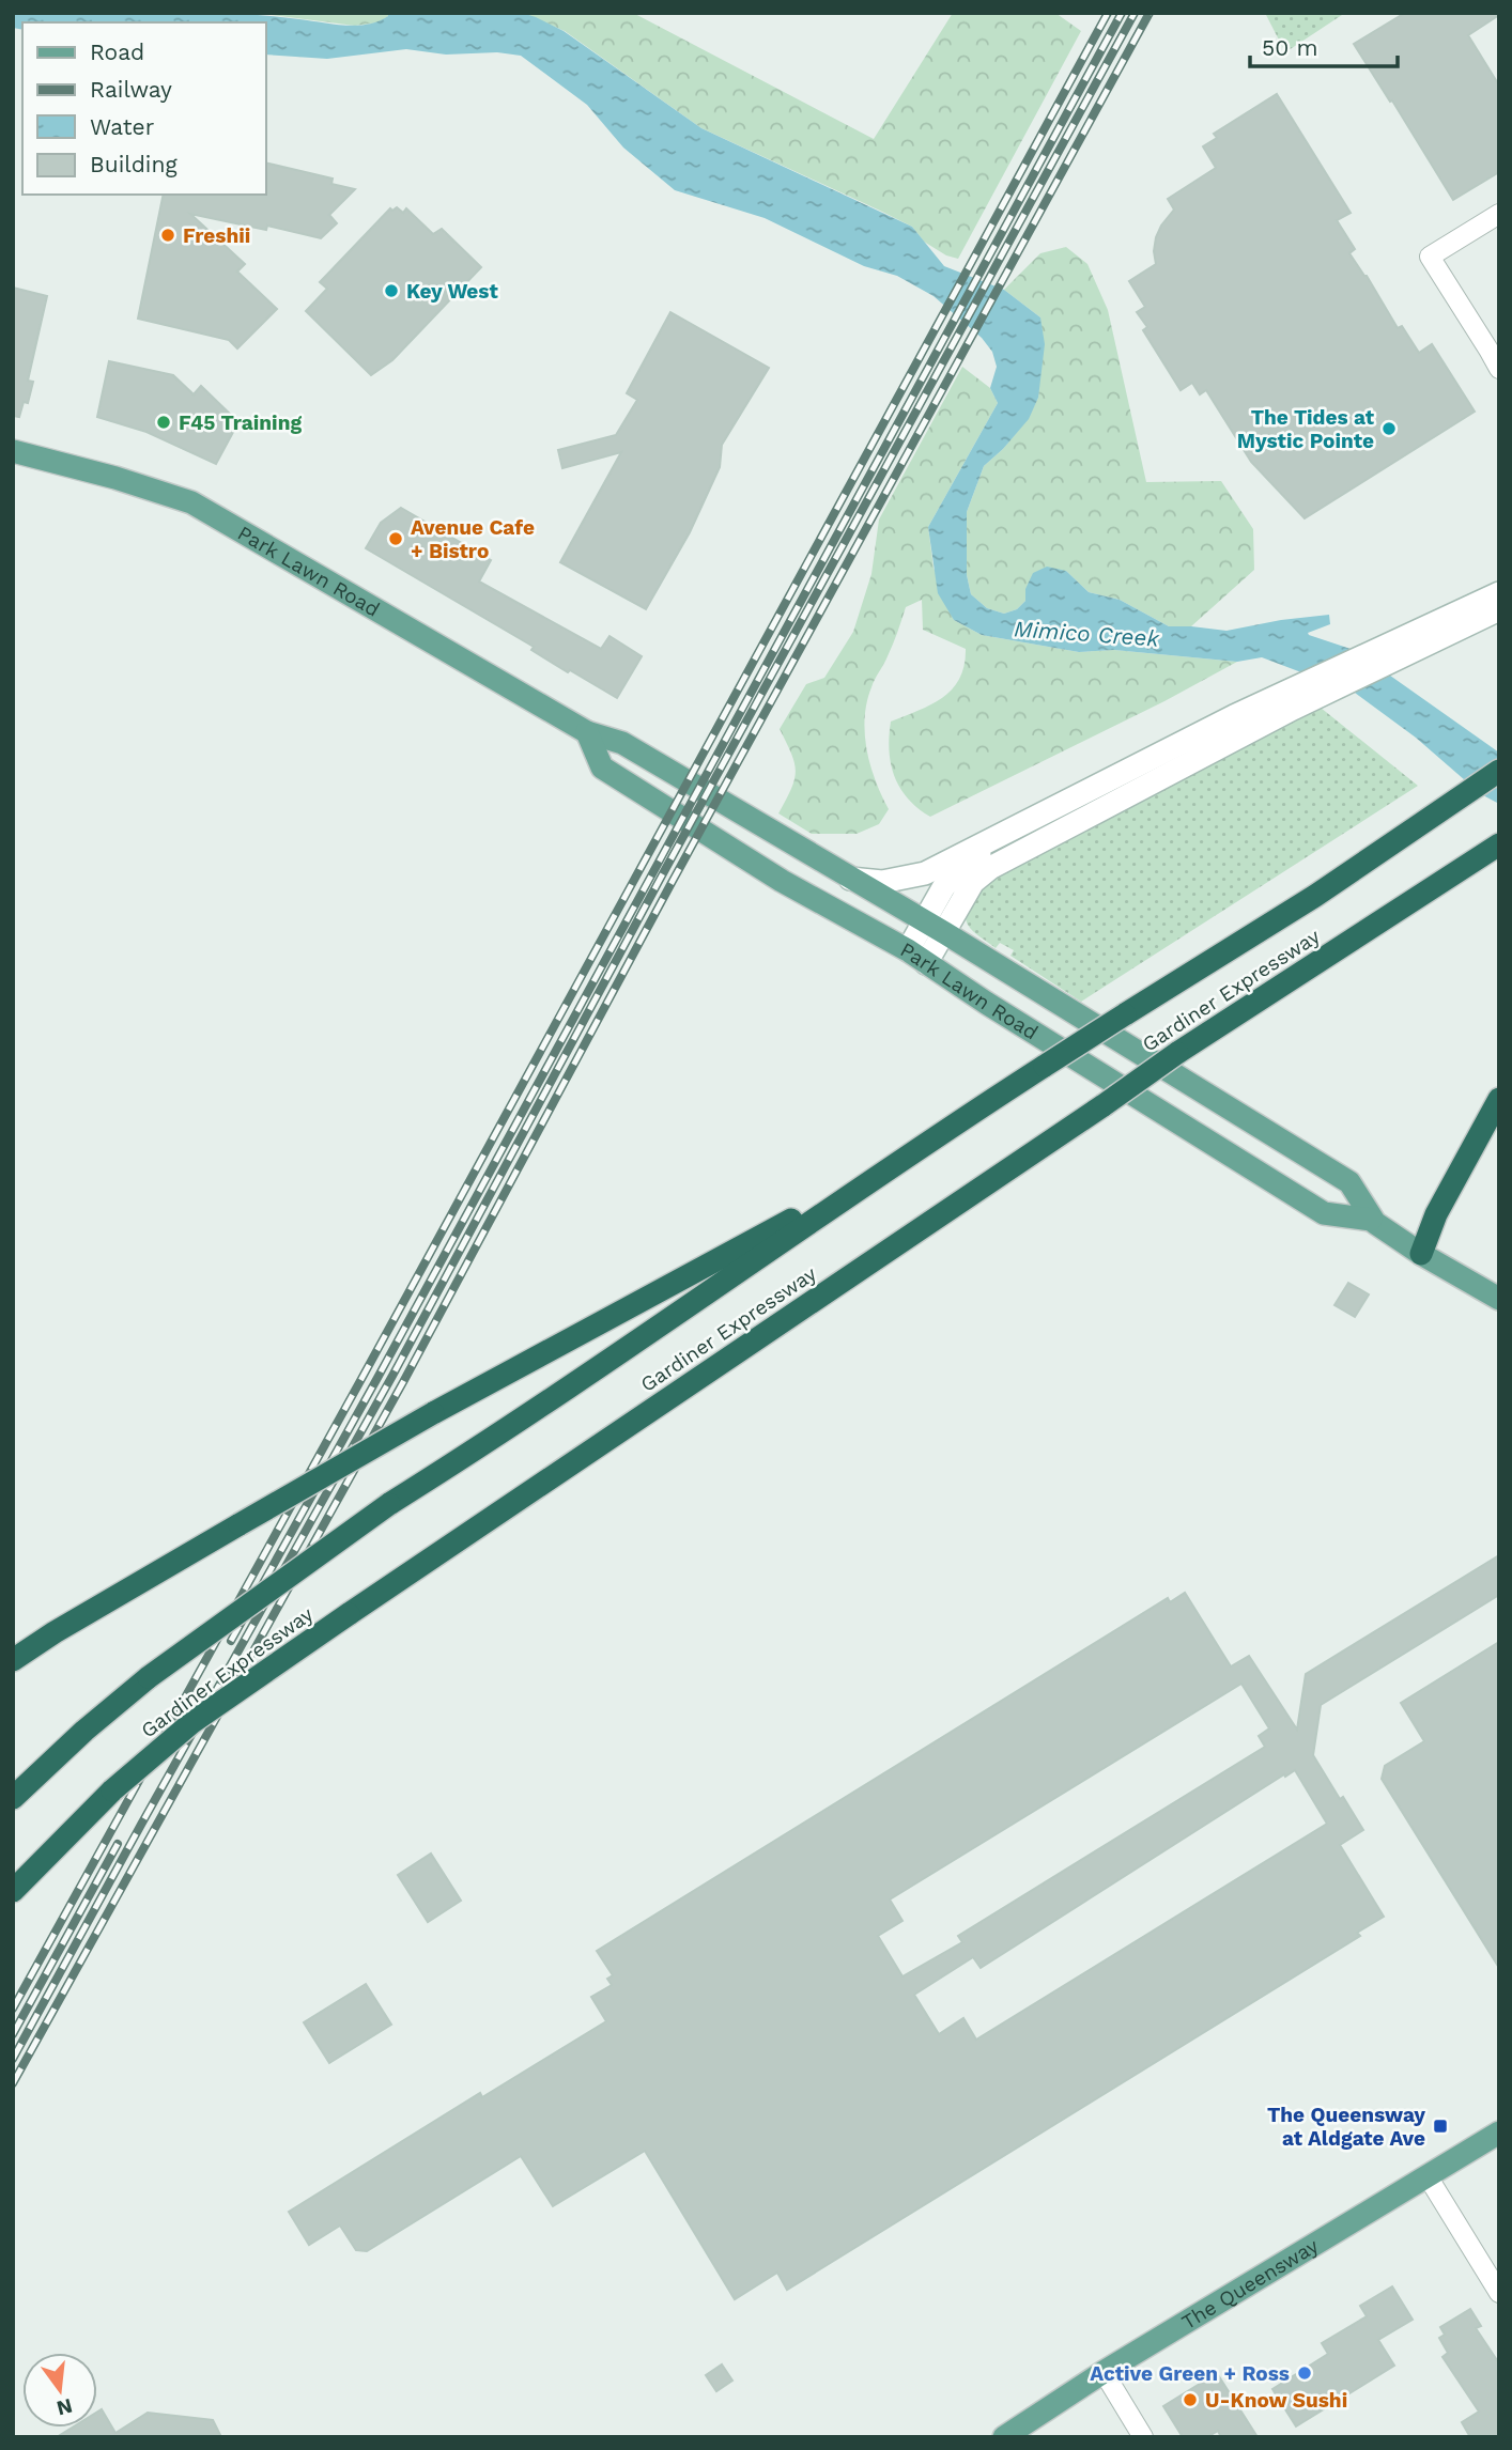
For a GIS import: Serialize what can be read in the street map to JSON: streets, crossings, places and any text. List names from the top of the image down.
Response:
{
  "streets": {
    "highway": ["Gardiner Expressway"],
    "main road": ["Park Lawn Road", "The Queensway"]
  },
  "water": ["Mimico Creek"],
  "places": {
    "other": [
      "Freshii",
      "Key West",
      "F45 Training",
      "The Tides at Mystic Pointe",
      "Avenue Cafe + Bistro",
      "Active Green + Ross",
      "U-Know Sushi"
    ],
    "transit": ["The Queensway at Aldgate Ave"]
  },
  "legend": [
    "Road",
    "Railway",
    "Water",
    "Building"
  ],
  "scale_bar": "50 m",
  "north": "bottom"
}
